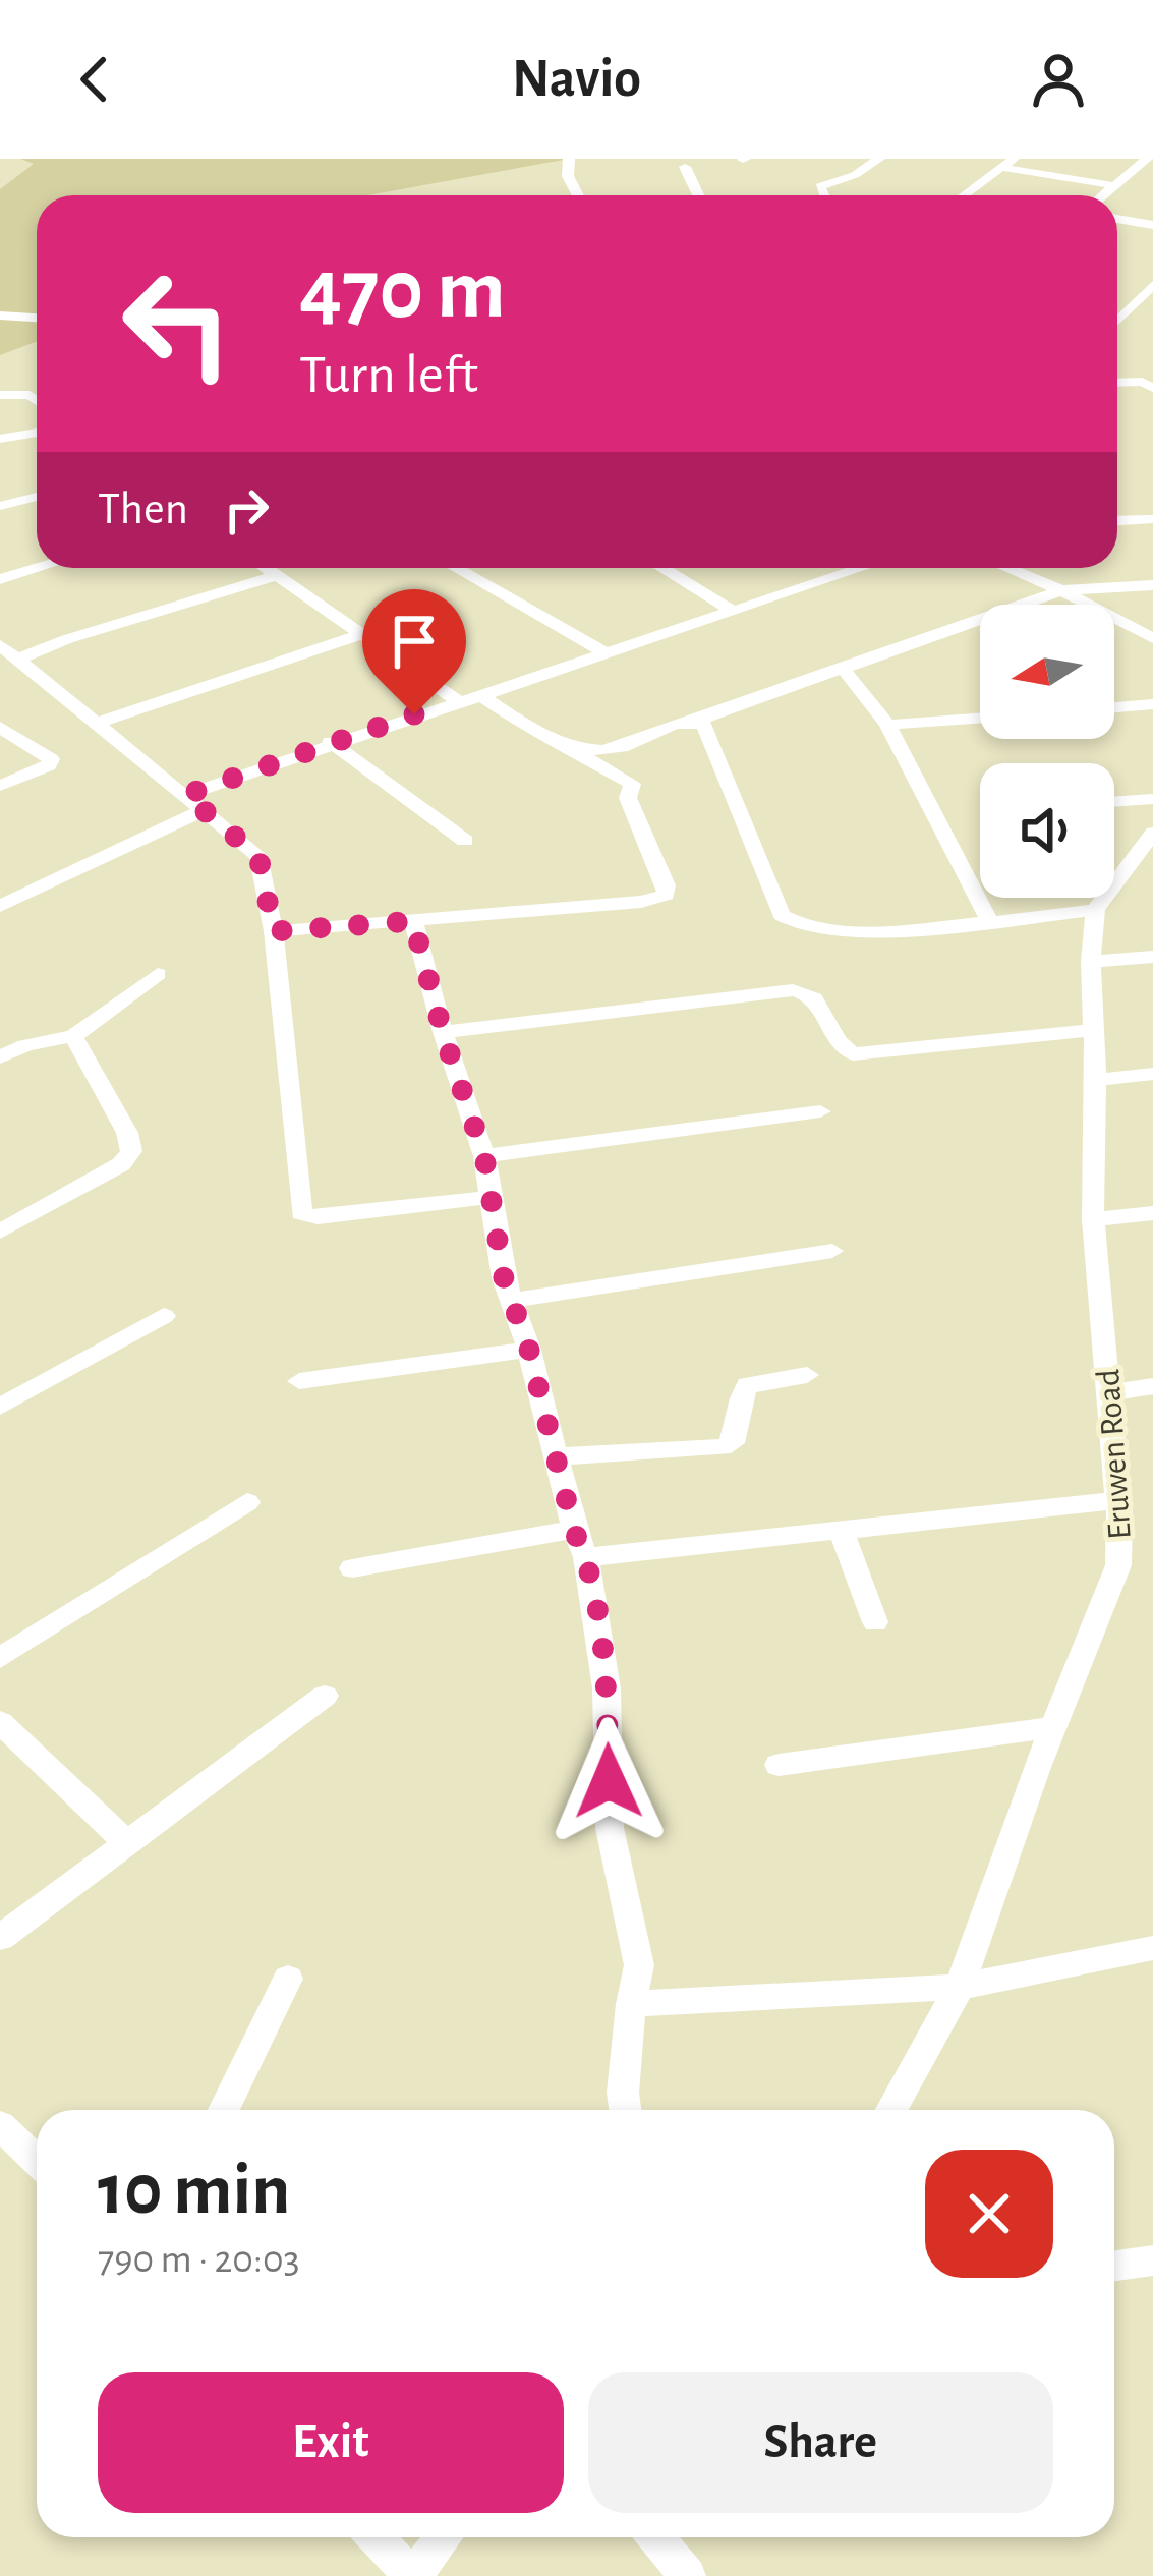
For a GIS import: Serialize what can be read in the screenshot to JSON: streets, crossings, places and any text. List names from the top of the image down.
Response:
{
  "streets": {
    "street": ["Eruwen Road"]
  },
  "north": "left",
  "page": {
    "header": "Navio",
    "turn": ["470 m", "Turn left"],
    "then": "Then",
    "heading": ["10 min", "790 m · 20:03"],
    "buttons": ["Exit", "Share"]
  }
}
